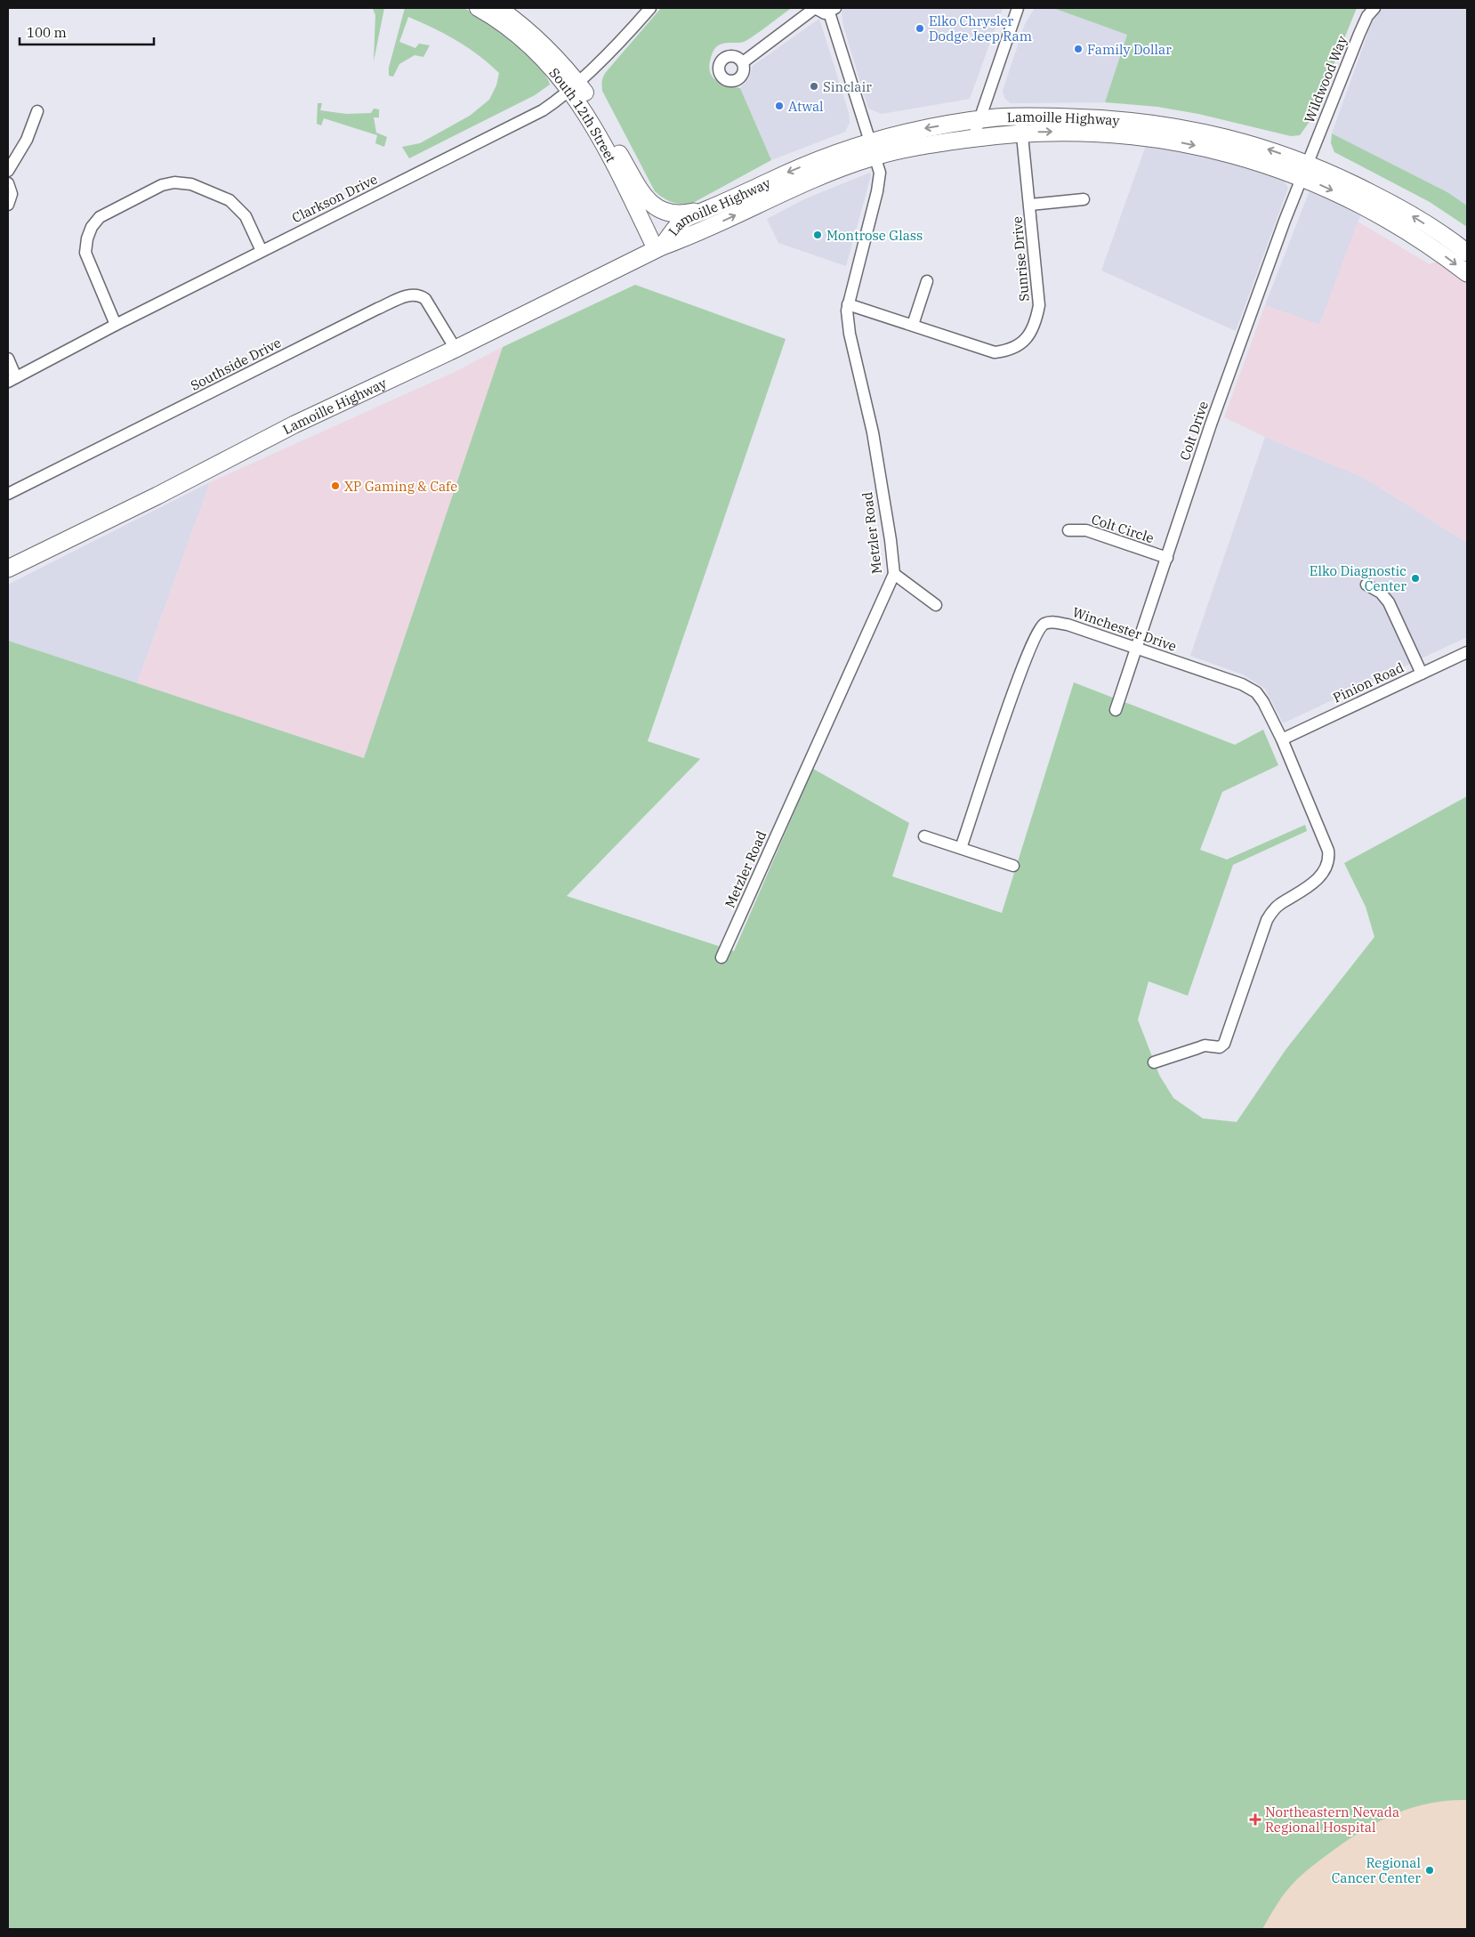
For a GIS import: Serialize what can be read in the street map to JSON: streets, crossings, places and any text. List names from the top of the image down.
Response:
{
  "streets": {
    "main road": ["South 12th Street", "Lamoille Highway"],
    "street": [
      "Wildwood Way",
      "Clarkson Drive",
      "Sunrise Drive",
      "Southside Drive",
      "Colt Drive",
      "Colt Circle",
      "Metzler Road",
      "Winchester Drive",
      "Pinion Road"
    ]
  },
  "crossings": [
    ["Wildwood Way", "Lamoille Highway"],
    ["Wildwood Way", "Colt Drive"],
    ["South 12th Street", "Lamoille Highway"],
    ["South 12th Street", "Clarkson Drive"],
    ["Lamoille Highway", "Sunrise Drive"],
    ["Lamoille Highway", "Southside Drive"],
    ["Lamoille Highway", "Colt Drive"],
    ["Lamoille Highway", "Metzler Road"],
    ["Sunrise Drive", "Metzler Road"],
    ["Colt Drive", "Colt Circle"],
    ["Colt Drive", "Winchester Drive"],
    ["Winchester Drive", "Pinion Road"]
  ],
  "places": {
    "other": [
      "Elko Chrysler Dodge Jeep Ram",
      "Family Dollar",
      "Sinclair",
      "Atwal",
      "Montrose Glass",
      "XP Gaming & Cafe",
      "Elko Diagnostic Center",
      "Regional Cancer Center"
    ],
    "health": ["Northeastern Nevada Regional Hospital"]
  },
  "scale_bar": "100 m"
}
